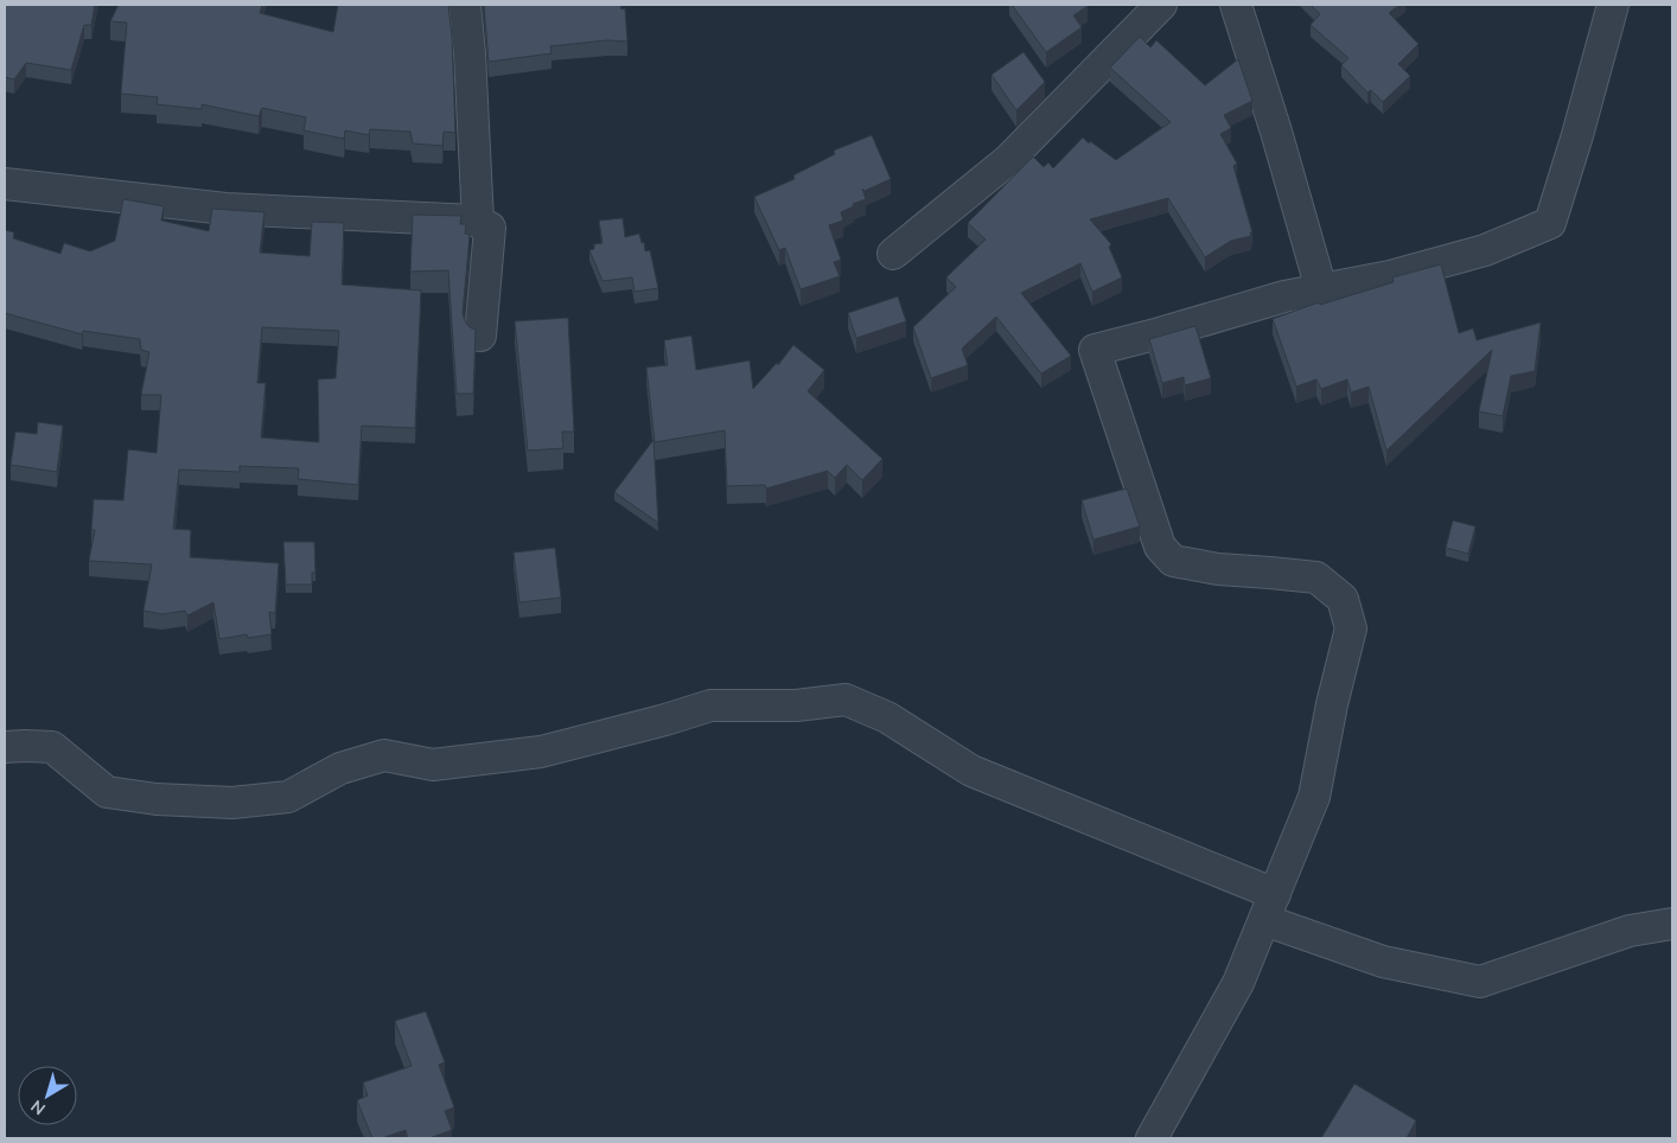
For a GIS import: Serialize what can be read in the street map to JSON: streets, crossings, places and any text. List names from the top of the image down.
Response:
{
  "north": "bottom left"
}
